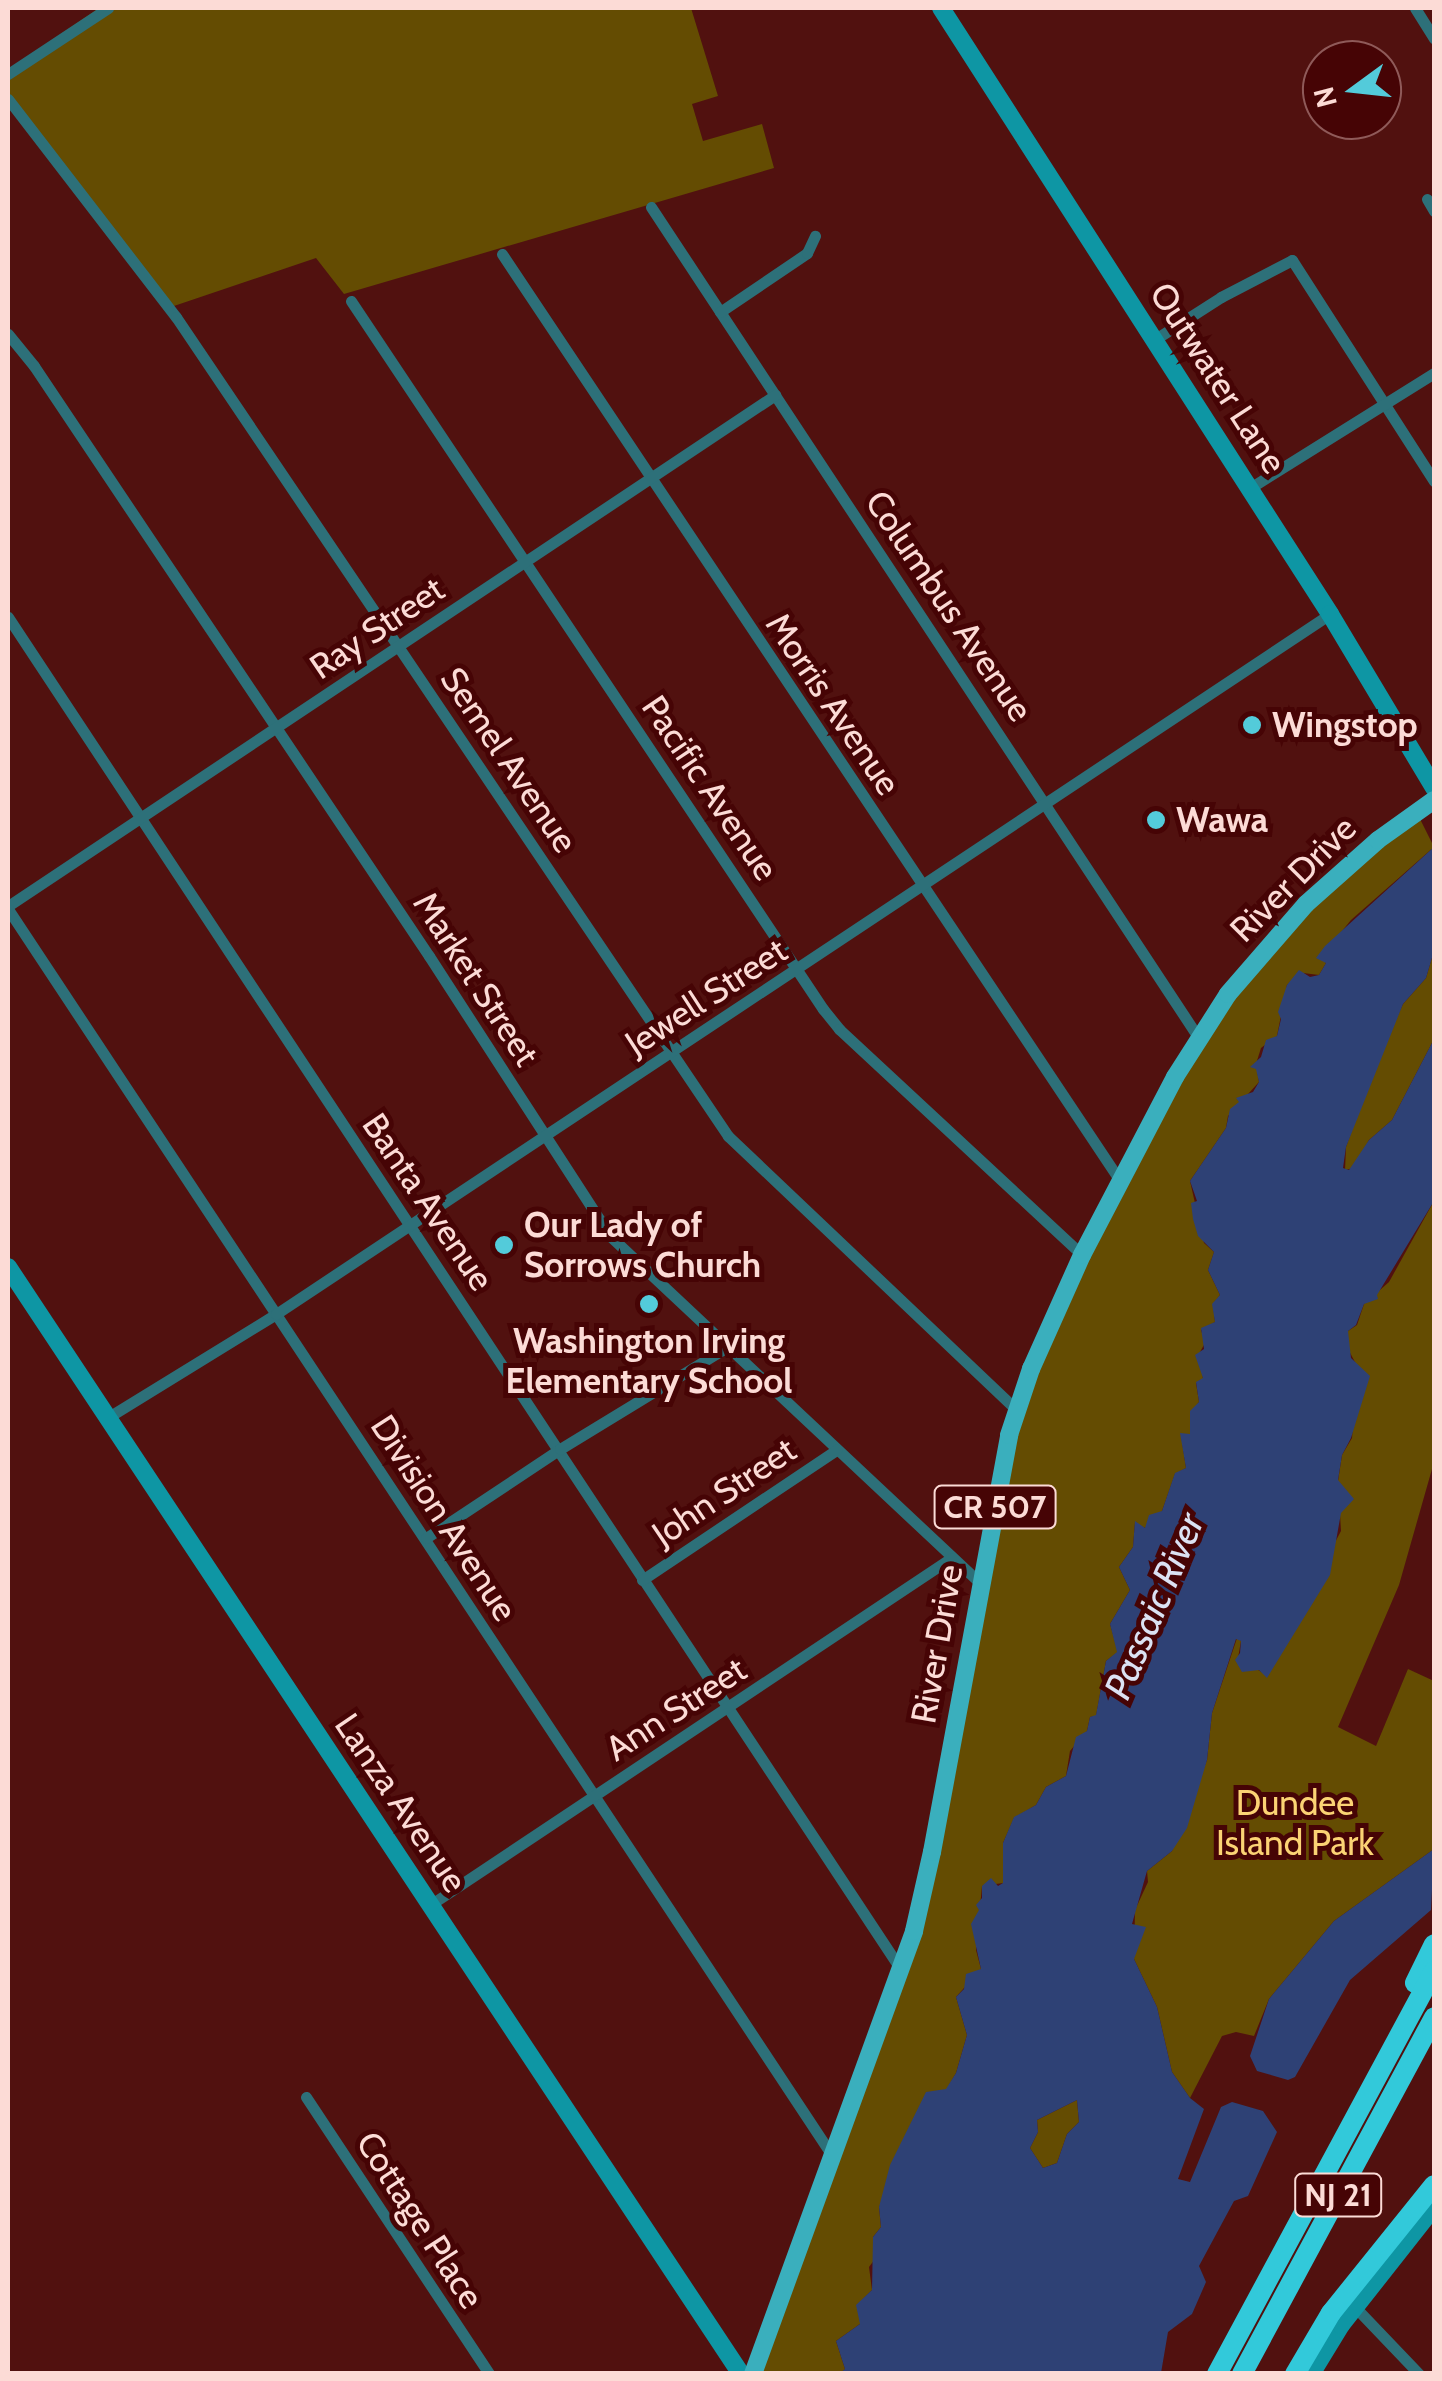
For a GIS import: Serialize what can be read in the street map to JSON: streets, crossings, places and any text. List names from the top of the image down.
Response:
{
  "streets": {
    "highway": ["NJ 21"],
    "main road": ["River Drive", "CR 507"],
    "street": [
      "Outwater Lane",
      "Columbus Avenue",
      "Ray Street",
      "Morris Avenue",
      "Semel Avenue",
      "Pacific Avenue",
      "Market Street",
      "Jewell Street",
      "Banta Avenue",
      "John Street",
      "Division Avenue",
      "Ann Street",
      "Lanza Avenue",
      "Cottage Place"
    ]
  },
  "crossings": [
    ["Outwater Lane", "Jewell Street"],
    ["Columbus Avenue", "Ray Street"],
    ["Columbus Avenue", "River Drive"],
    ["Columbus Avenue", "Jewell Street"],
    ["Ray Street", "Morris Avenue"],
    ["Ray Street", "Semel Avenue"],
    ["Ray Street", "Pacific Avenue"],
    ["Ray Street", "Market Street"],
    ["Ray Street", "Banta Avenue"],
    ["Ray Street", "Division Avenue"],
    ["Morris Avenue", "River Drive"],
    ["Morris Avenue", "Jewell Street"],
    ["Semel Avenue", "River Drive"],
    ["Semel Avenue", "Jewell Street"],
    ["Pacific Avenue", "River Drive"],
    ["Pacific Avenue", "Jewell Street"],
    ["River Drive", "Market Street"],
    ["River Drive", "Banta Avenue"],
    ["River Drive", "Division Avenue"],
    ["Market Street", "Jewell Street"],
    ["Market Street", "John Street"],
    ["Market Street", "Ann Street"],
    ["Jewell Street", "Banta Avenue"],
    ["Jewell Street", "Division Avenue"],
    ["Jewell Street", "Lanza Avenue"],
    ["Banta Avenue", "John Street"],
    ["Banta Avenue", "Ann Street"],
    ["Division Avenue", "Ann Street"],
    ["Ann Street", "Lanza Avenue"]
  ],
  "water": ["Passaic River"],
  "parks": ["Dundee Island Park"],
  "places": [
    "Wingstop",
    "Wawa",
    "Our Lady of Sorrows Church",
    "Washington Irving Elementary School"
  ],
  "north": "left"
}
